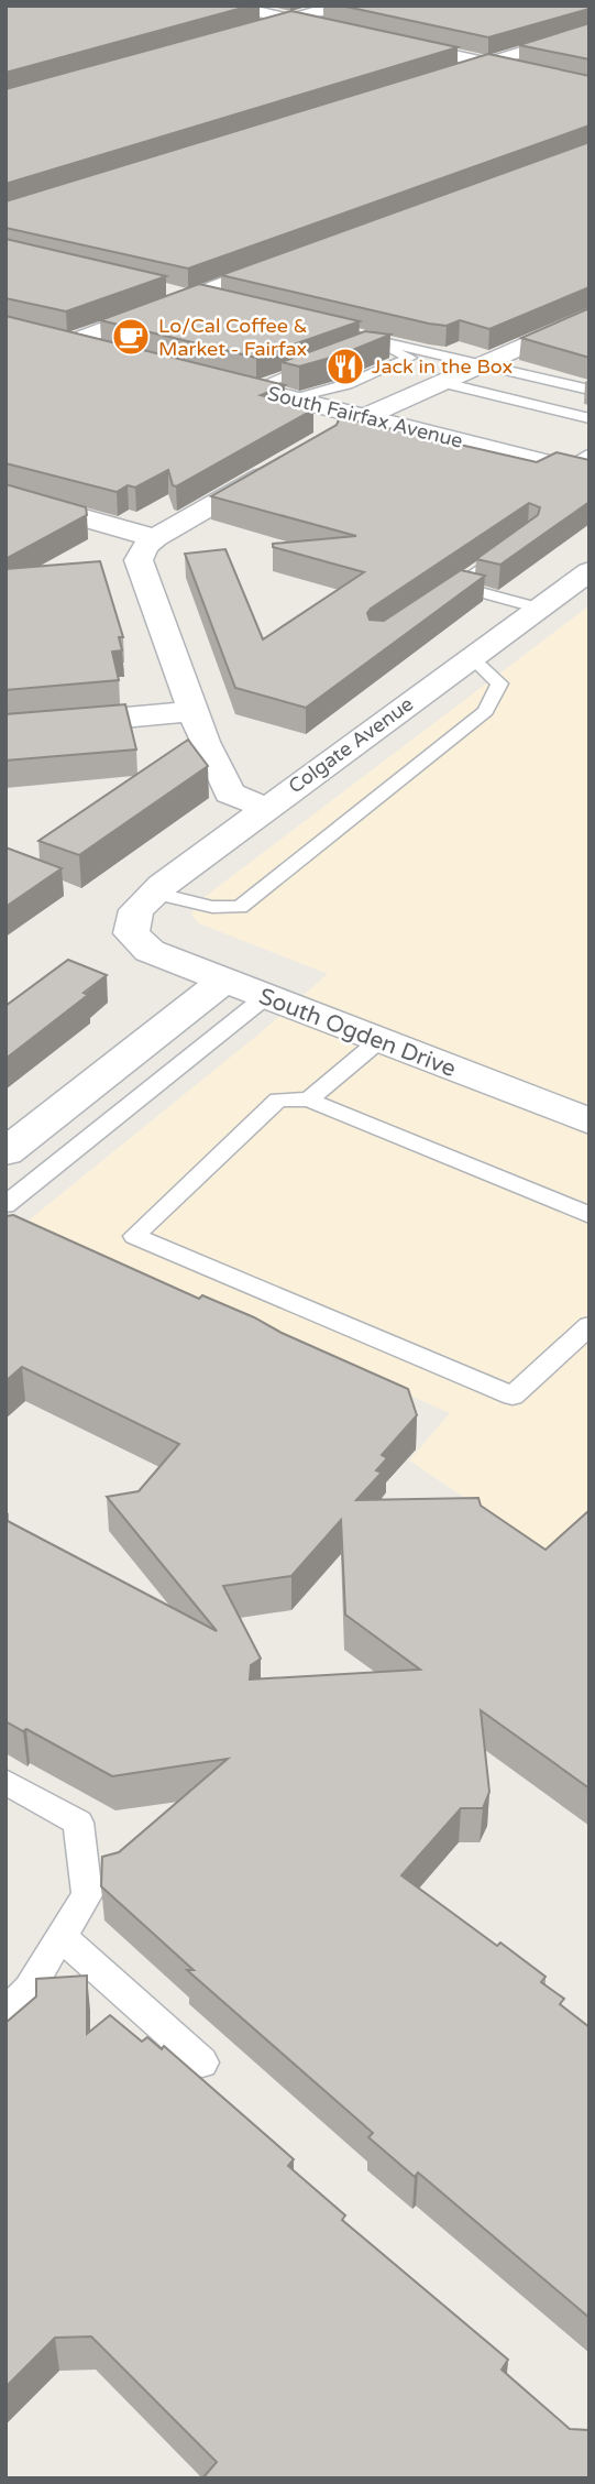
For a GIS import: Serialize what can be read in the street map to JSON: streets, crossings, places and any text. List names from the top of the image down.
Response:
{
  "streets": {
    "street": ["South Fairfax Avenue", "Colgate Avenue", "South Ogden Drive"]
  },
  "crossings": [
    ["Colgate Avenue", "South Ogden Drive"]
  ],
  "places": {
    "cafe": ["Lo/Cal Coffee & Market - Fairfax"],
    "restaurant": ["Jack in the Box"]
  }
}
